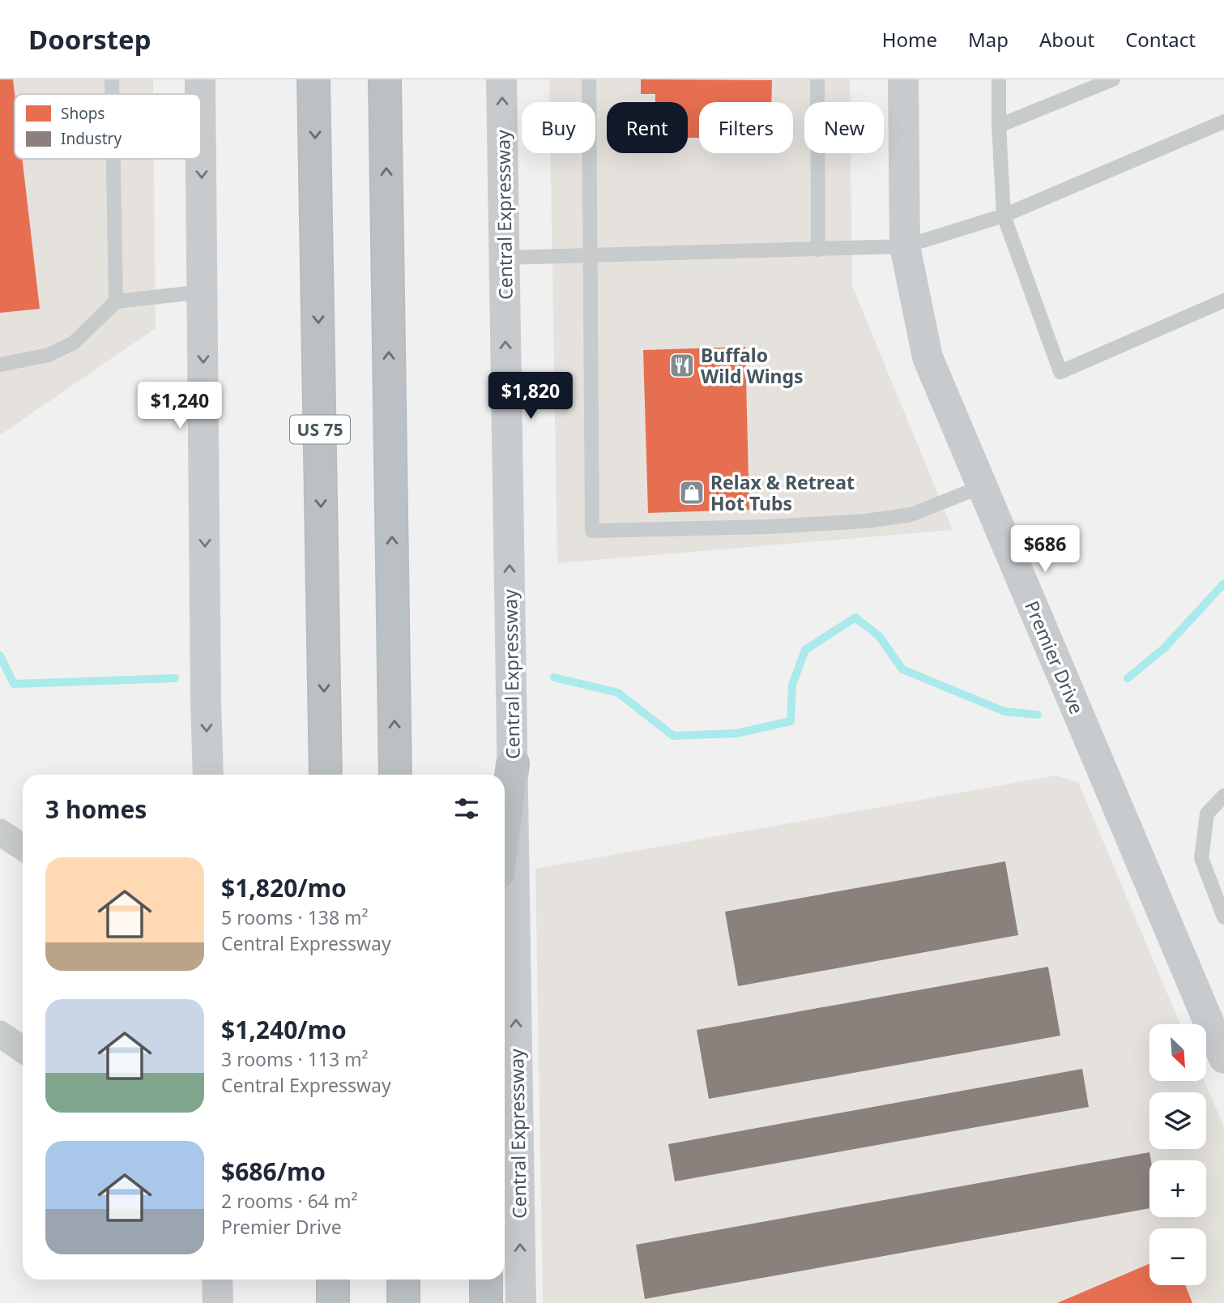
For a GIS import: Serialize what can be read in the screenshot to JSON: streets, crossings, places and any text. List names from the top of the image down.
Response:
{
  "streets": {
    "highway": ["US 75"],
    "main road": ["Central Expressway", "Premier Drive"]
  },
  "one_way": ["Central Expressway"],
  "places": {
    "restaurant": ["Buffalo Wild Wings"],
    "shop": ["Relax & Retreat Hot Tubs"]
  },
  "legend": ["Shops", "Industry"],
  "north": "bottom right",
  "page": {
    "header": "Doorstep",
    "nav": [
      "Home",
      "Map",
      "About",
      "Contact"
    ],
    "chip": [
      "Buy",
      "Rent",
      "Filters",
      "New"
    ],
    "price": ["$1,820", "$1,240", "$686"],
    "heading": "3 homes",
    "list": [
      {
        "name": "$1,820/mo",
        "note": "5 rooms · 138 m² · Central Expressway"
      },
      {
        "name": "$1,240/mo",
        "note": "3 rooms · 113 m² · Central Expressway"
      },
      {
        "name": "$686/mo",
        "note": "2 rooms · 64 m² · Premier Drive"
      }
    ],
    "map_buttons": ["+", "−"]
  }
}
